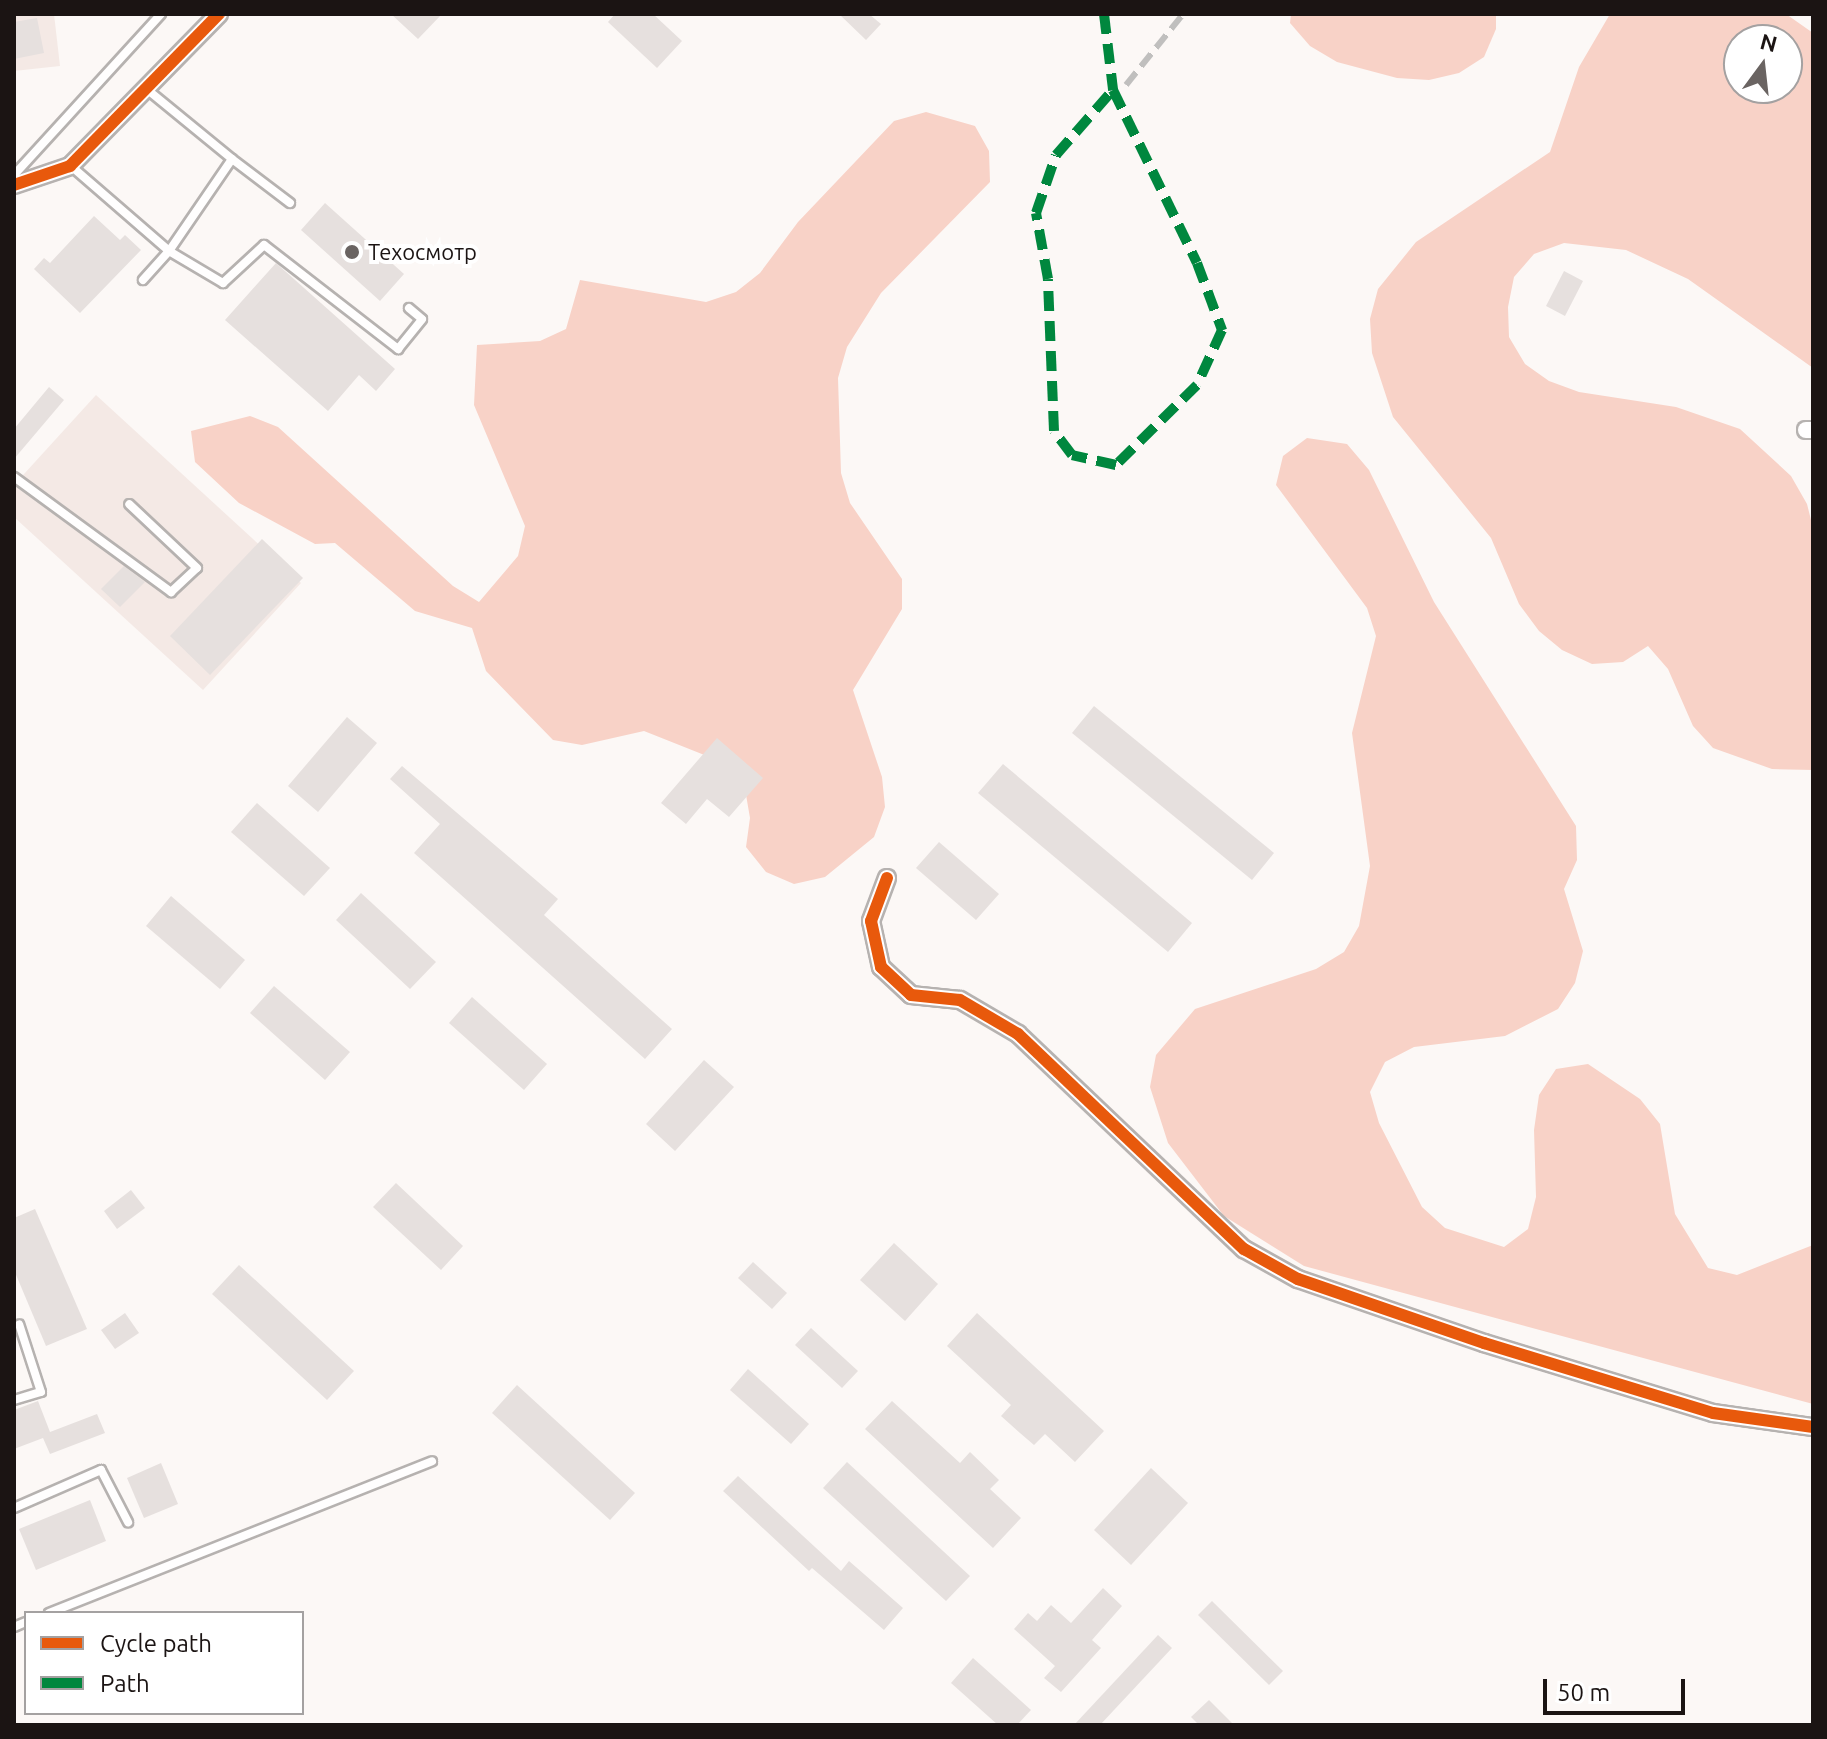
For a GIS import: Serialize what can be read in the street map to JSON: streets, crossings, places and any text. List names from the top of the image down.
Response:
{
  "places": ["Техосмотр"],
  "legend": ["Cycle path", "Path"],
  "scale_bar": "50 m",
  "north": "top"
}
